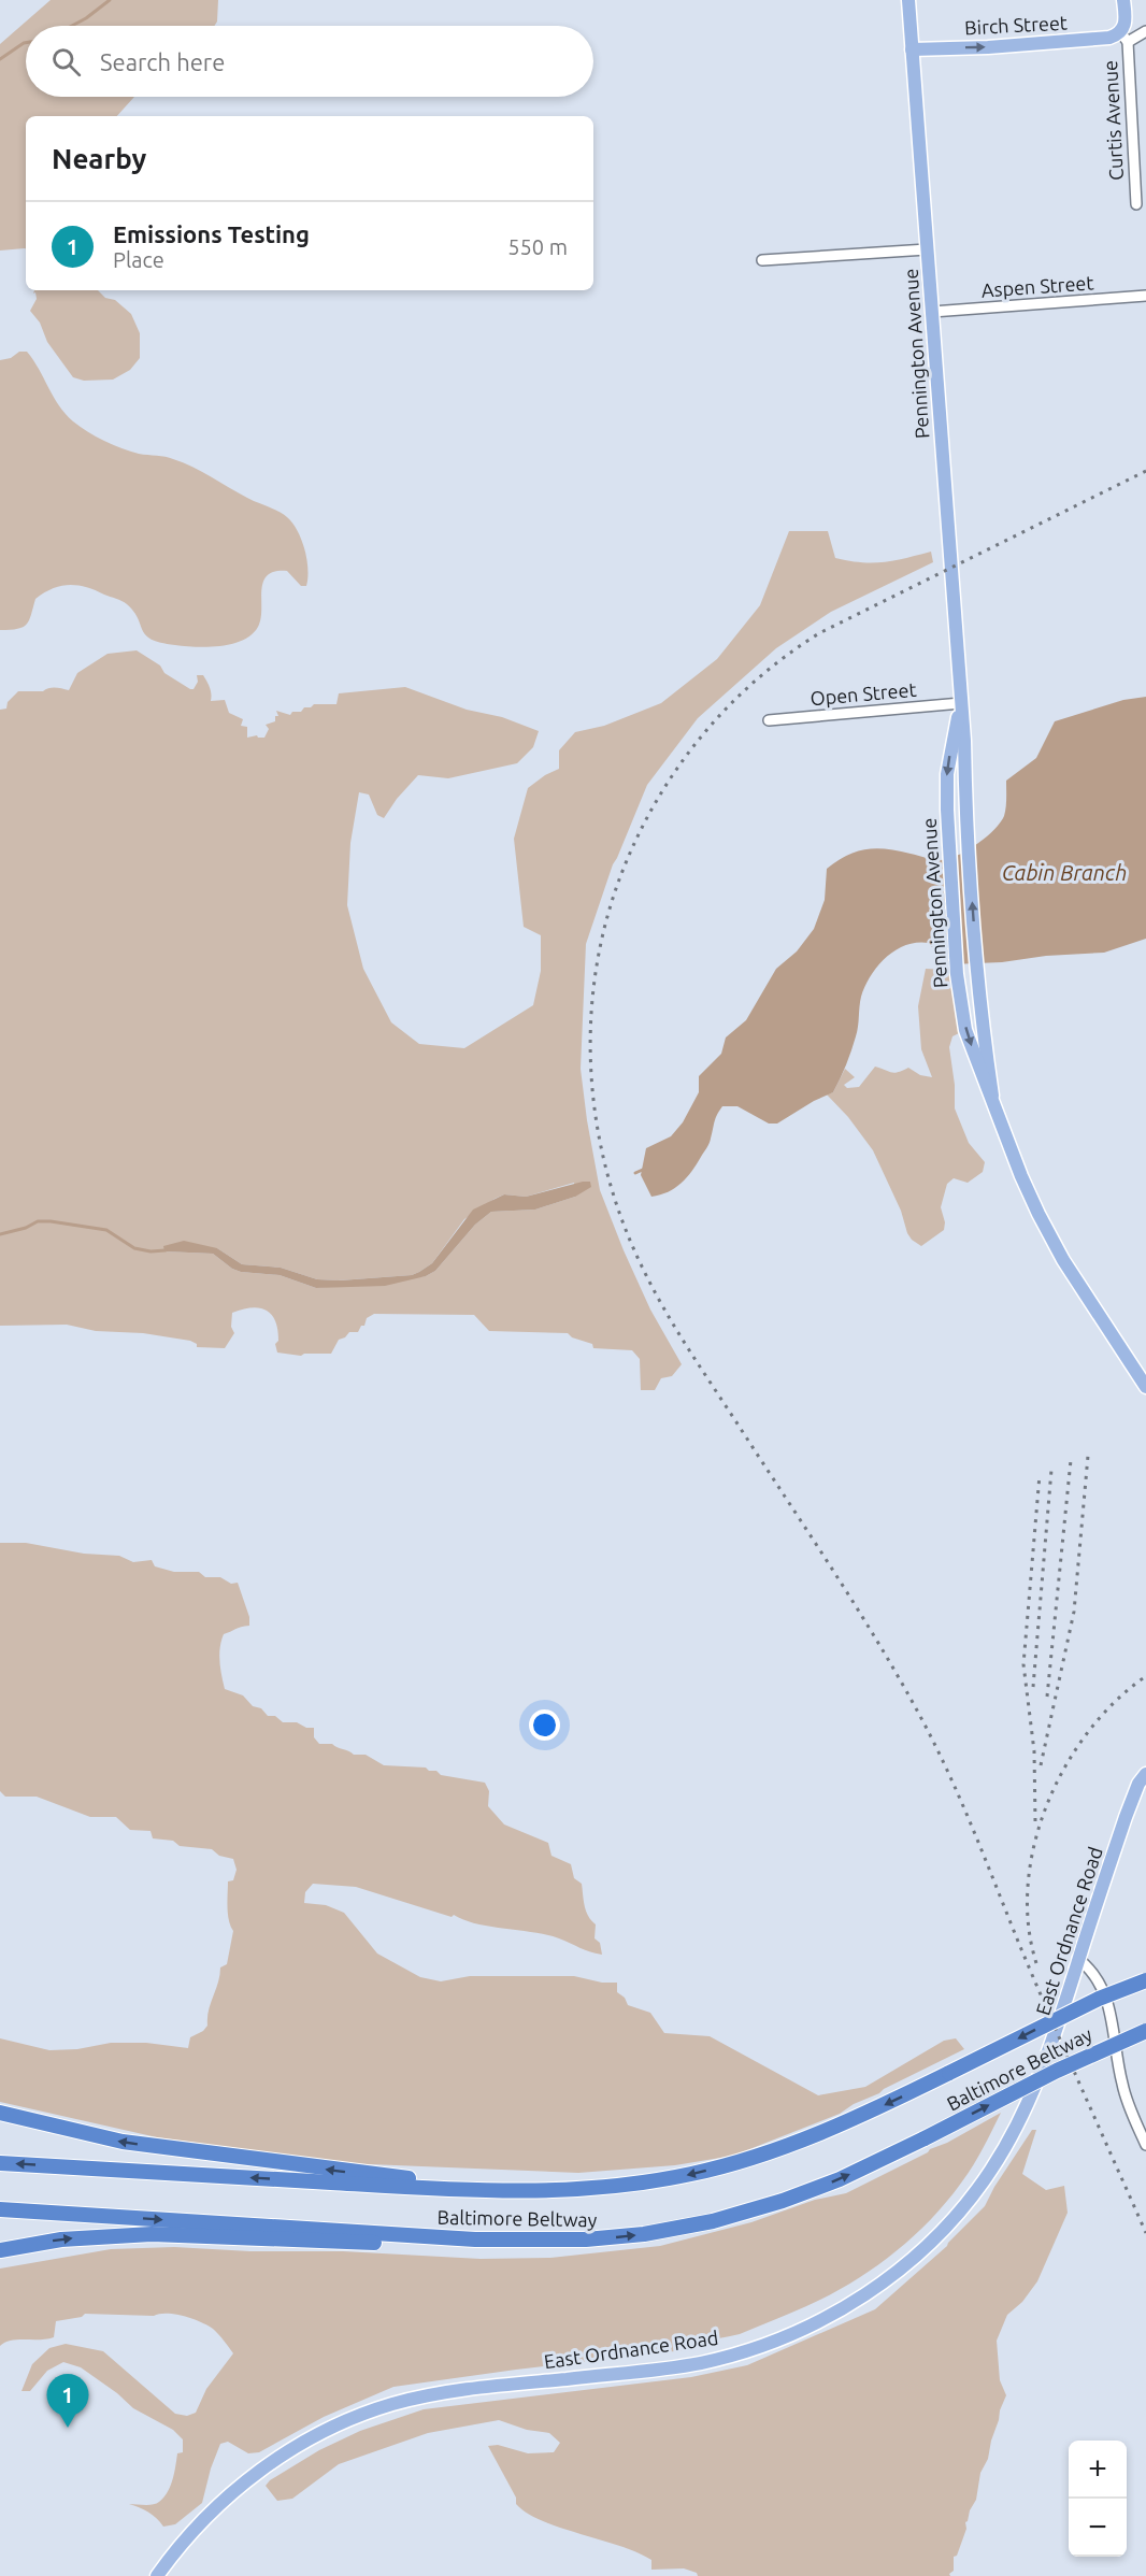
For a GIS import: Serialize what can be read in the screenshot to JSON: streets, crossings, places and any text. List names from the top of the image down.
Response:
{
  "streets": {
    "highway": ["Baltimore Beltway"],
    "main road": [
      "Birch Street",
      "Curtis Avenue",
      "Pennington Avenue",
      "East Ordnance Road"
    ],
    "street": ["Aspen Street", "Open Street"]
  },
  "crossings": [
    ["Birch Street", "Curtis Avenue"],
    ["Birch Street", "Pennington Avenue"],
    ["Aspen Street", "Pennington Avenue"],
    ["Pennington Avenue", "Open Street"]
  ],
  "one_way": ["Birch Street"],
  "water": ["Cabin Branch"],
  "page": {
    "search": "Search here",
    "heading": "Nearby",
    "list": [
      {
        "mark": "1",
        "name": "Emissions Testing",
        "note": "Place",
        "value": "550 m"
      }
    ],
    "pins": "1",
    "map_buttons": ["+", "−"]
  }
}
